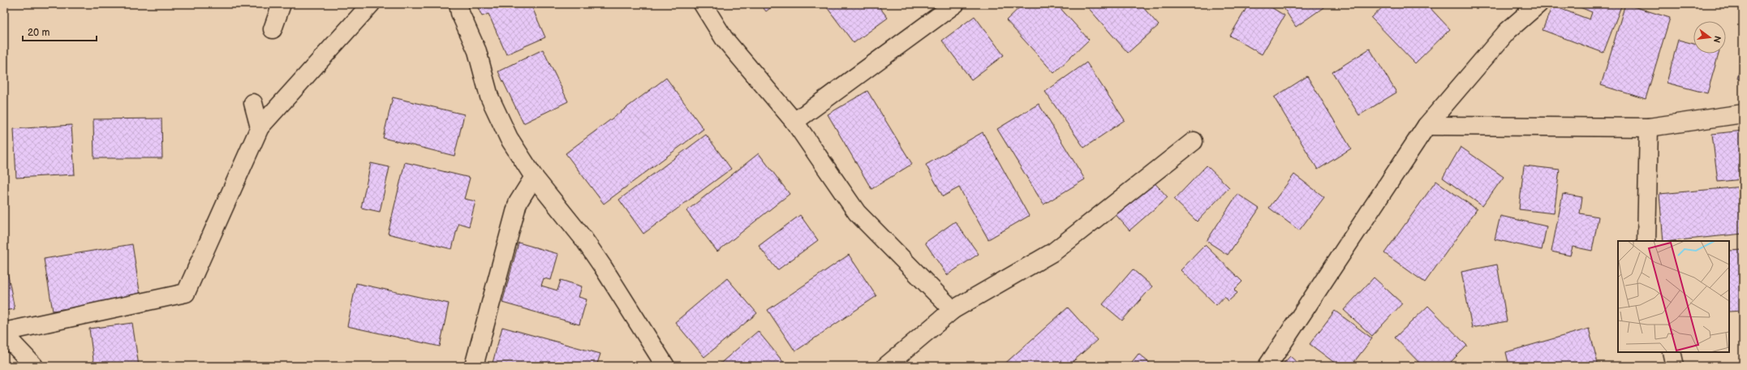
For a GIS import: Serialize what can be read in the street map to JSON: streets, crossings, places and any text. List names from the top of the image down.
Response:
{
  "scale_bar": "20 m",
  "north": "right"
}
